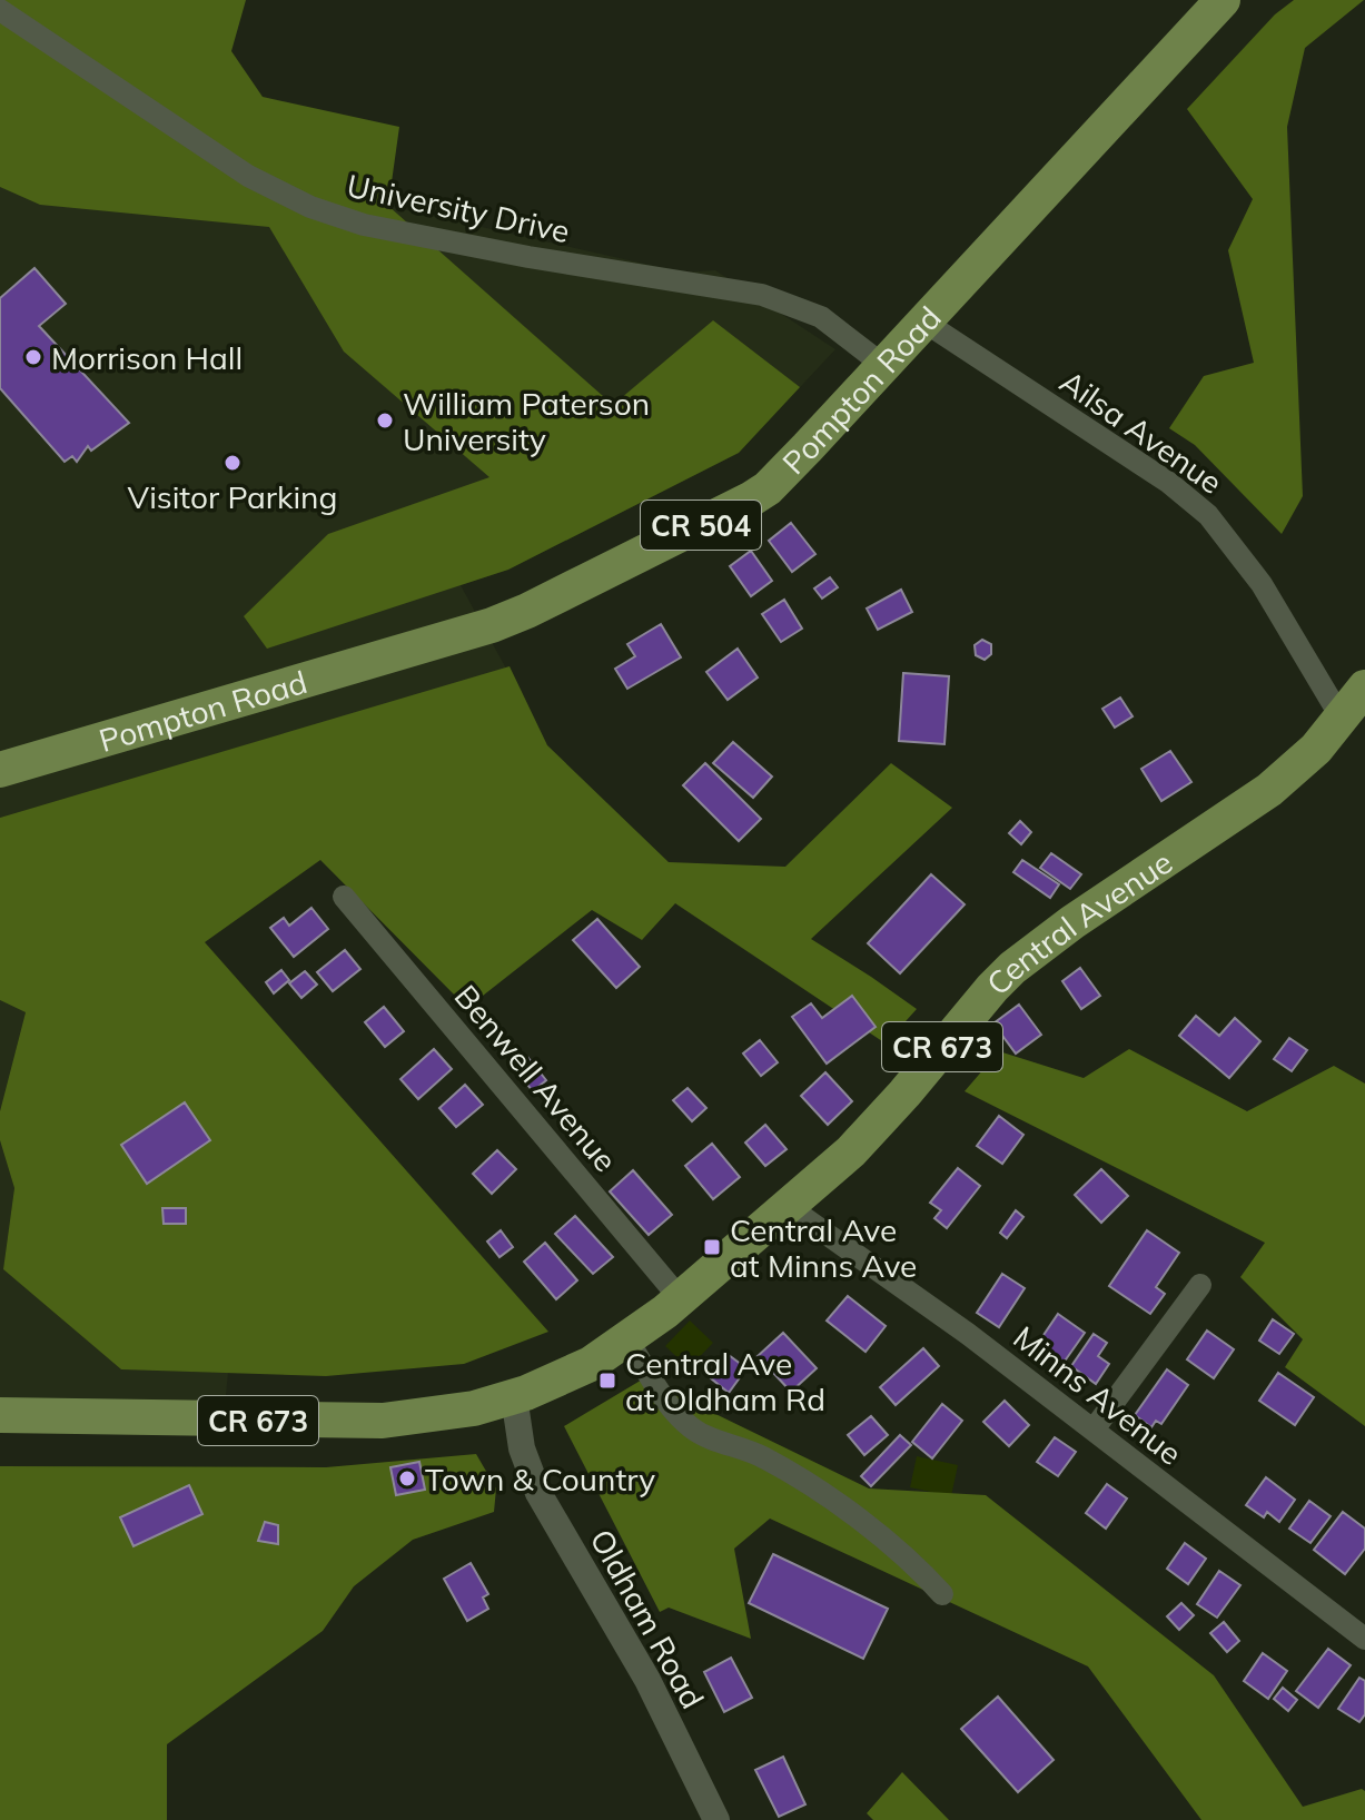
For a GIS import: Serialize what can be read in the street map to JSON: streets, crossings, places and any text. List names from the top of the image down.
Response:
{
  "streets": {
    "main road": [
      "Pompton Road",
      "CR 504",
      "Central Avenue",
      "CR 673"
    ],
    "street": [
      "University Drive",
      "Ailsa Avenue",
      "Benwell Avenue",
      "Minns Avenue",
      "Oldham Road"
    ]
  },
  "crossings": [
    ["University Drive", "Pompton Road"],
    ["Pompton Road", "Ailsa Avenue"],
    ["Ailsa Avenue", "Central Avenue"],
    ["Central Avenue", "CR 673"],
    ["Central Avenue", "Benwell Avenue"],
    ["Central Avenue", "Minns Avenue"],
    ["Central Avenue", "Oldham Road"],
    ["CR 673", "Oldham Road"]
  ],
  "places": {
    "other": [
      "Morrison Hall",
      "William Paterson University",
      "Visitor Parking",
      "Town & Country"
    ],
    "transit": ["Central Ave at Minns Ave", "Central Ave at Oldham Rd"]
  }
}
